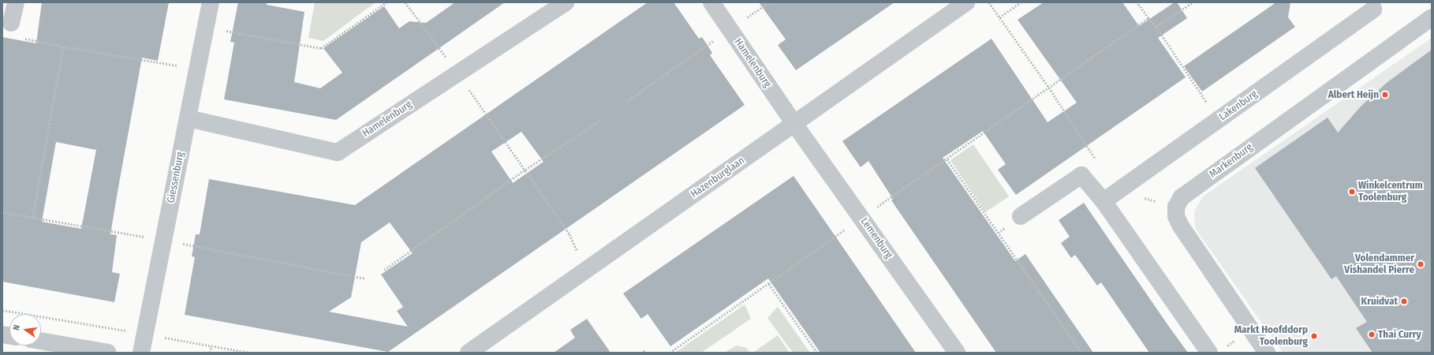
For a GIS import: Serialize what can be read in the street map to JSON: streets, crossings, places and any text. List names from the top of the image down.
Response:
{
  "streets": {
    "street": [
      "Hamelenburg",
      "Lakenburg",
      "Markenburg",
      "Giessenburg",
      "Hazenburglaan",
      "Lemenburg"
    ]
  },
  "crossings": [
    ["Hamelenburg", "Giessenburg"],
    ["Hamelenburg", "Hazenburglaan"],
    ["Hamelenburg", "Lemenburg"],
    ["Hazenburglaan", "Lemenburg"]
  ],
  "places": [
    "Albert Heijn",
    "Winkelcentrum Toolenburg",
    "Volendammer Vishandel Pierre",
    "Kruidvat",
    "Thai Curry",
    "Markt Hoofddorp Toolenburg"
  ],
  "north": "left"
}
